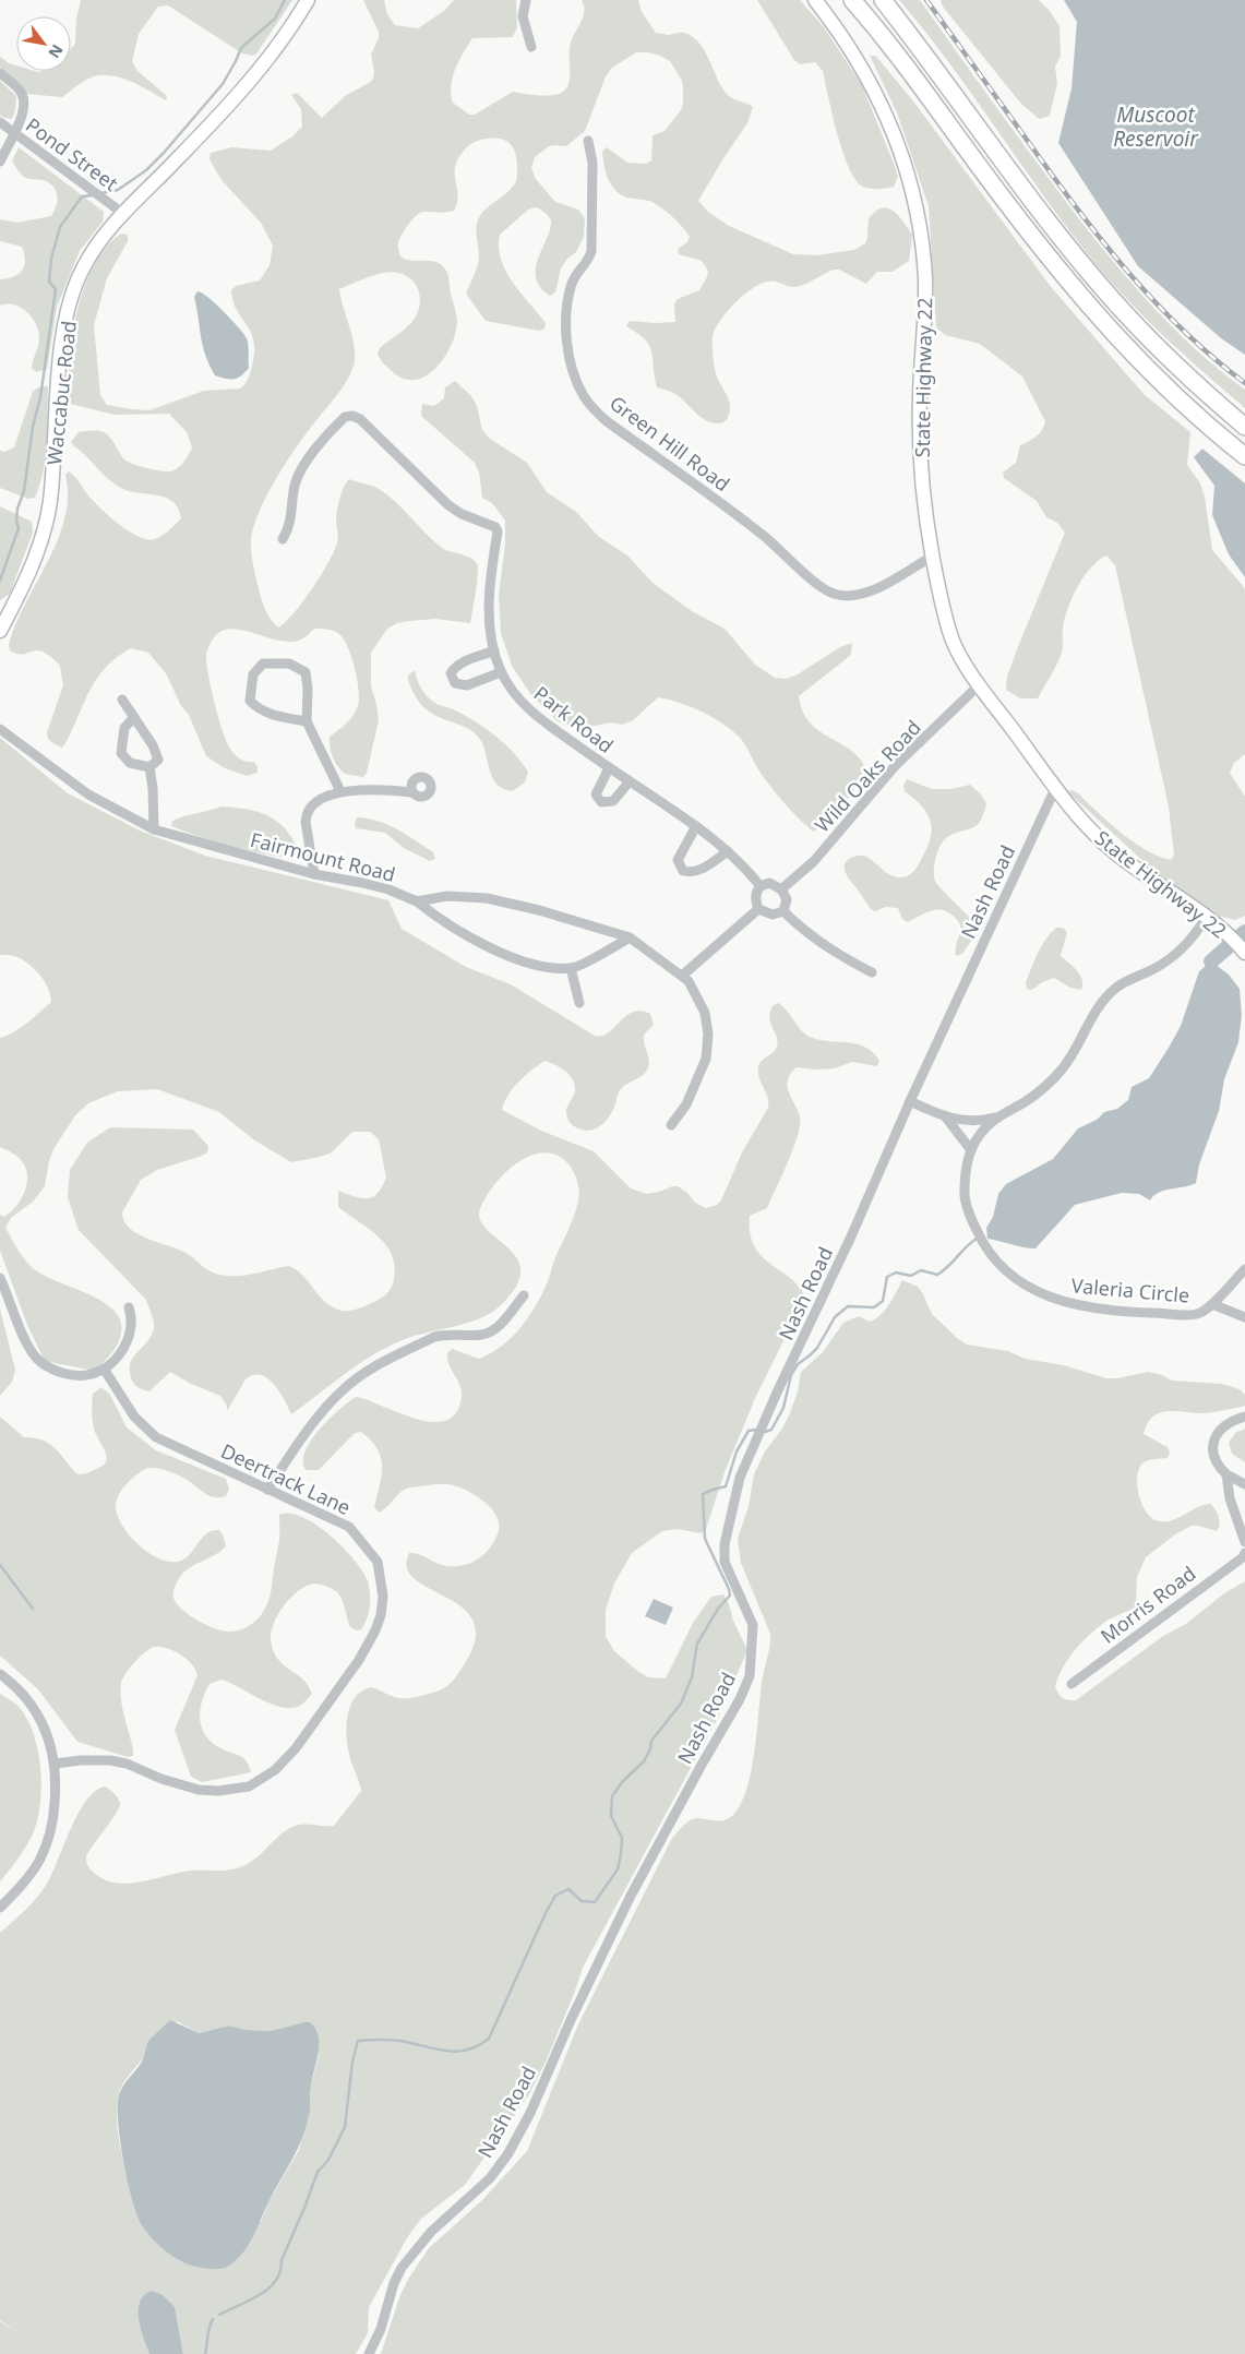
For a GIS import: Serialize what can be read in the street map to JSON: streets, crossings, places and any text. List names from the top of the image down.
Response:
{
  "streets": {
    "main road": ["State Highway 22", "Waccabuc Road"],
    "street": [
      "Pond Street",
      "Green Hill Road",
      "Park Road",
      "Wild Oaks Road",
      "Fairmount Road",
      "Nash Road",
      "Valeria Circle",
      "Deertrack Lane",
      "Morris Road"
    ]
  },
  "crossings": [
    ["Pond Street", "Waccabuc Road"],
    ["State Highway 22", "Green Hill Road"],
    ["State Highway 22", "Wild Oaks Road"],
    ["State Highway 22", "Nash Road"],
    ["State Highway 22", "Valeria Circle"],
    ["Park Road", "Wild Oaks Road"],
    ["Nash Road", "Valeria Circle"]
  ],
  "water": ["Muscoot Reservoir"],
  "north": "bottom right"
}
